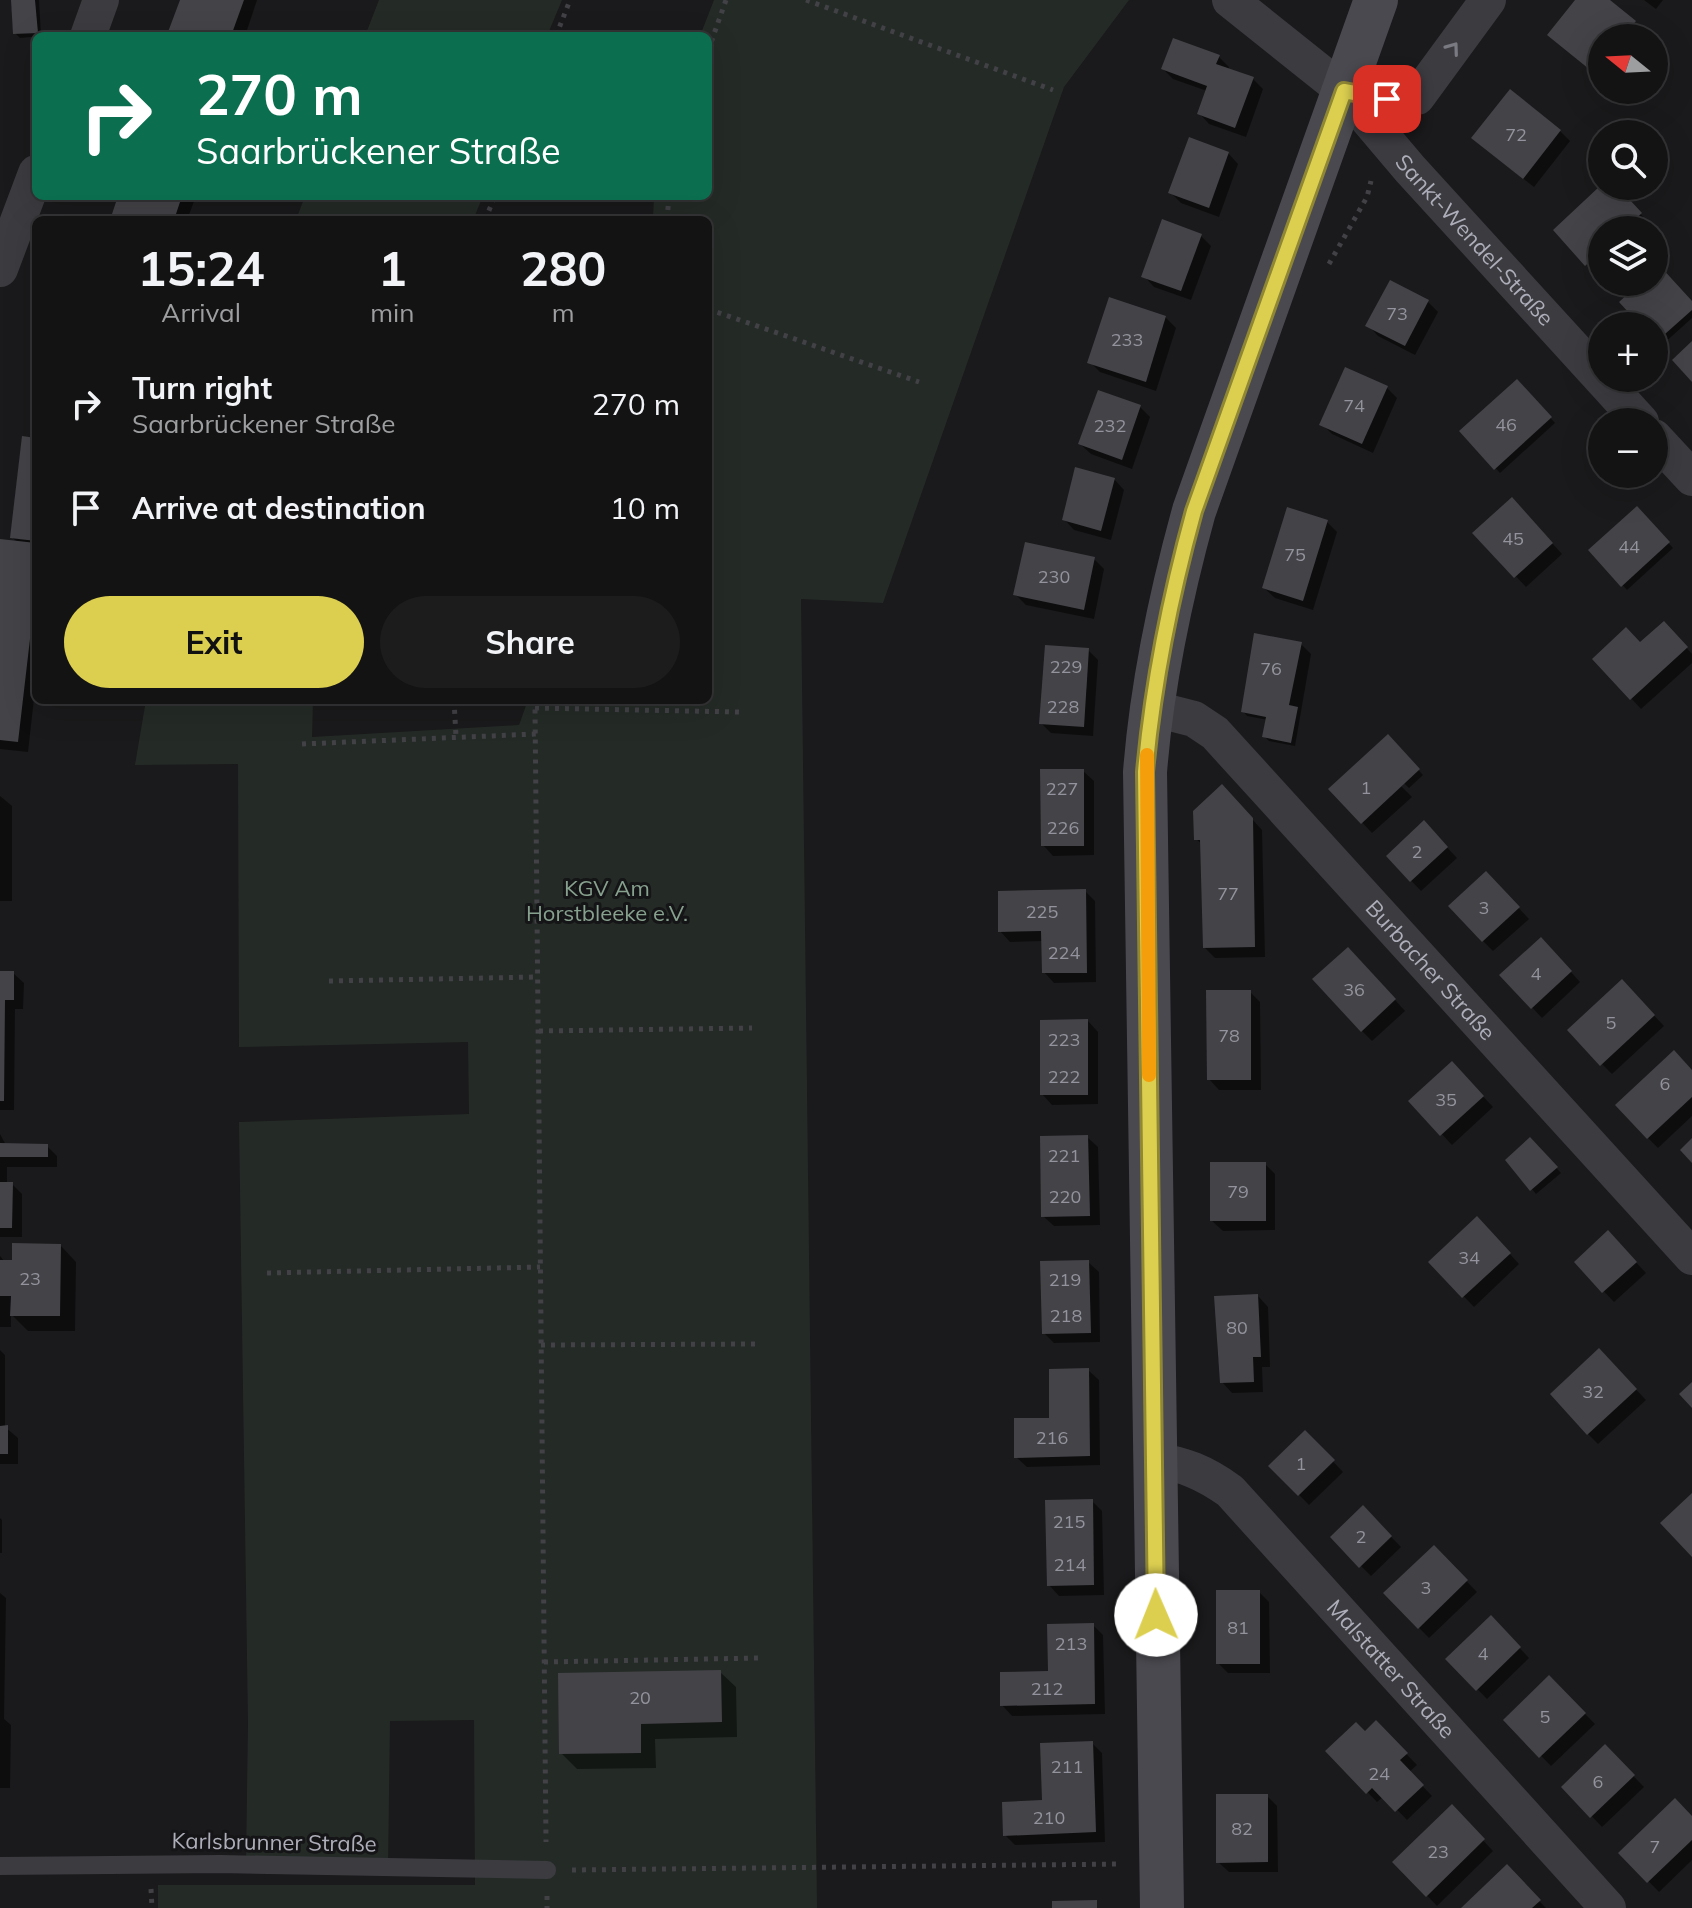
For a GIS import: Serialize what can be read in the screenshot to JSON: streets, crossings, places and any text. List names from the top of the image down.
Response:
{
  "streets": {
    "street": ["Sankt-Wendel-Straße", "Burbacher Straße", "Malstatter Straße"],
    "lane": ["Karlsbrunner Straße"]
  },
  "parks": ["KGV Am Horstbleeke e.V."],
  "house_numbers": [
    "72",
    "73",
    "233",
    "74",
    "46",
    "232",
    "45",
    "44",
    "75",
    "230",
    "229",
    "76",
    "228",
    "1",
    "227",
    "226",
    "2",
    "77",
    "3",
    "225",
    "224",
    "4",
    "36",
    "5",
    "78",
    "223",
    "222",
    "6",
    "35",
    "221",
    "79",
    "220",
    "34",
    "23",
    "219",
    "218",
    "80",
    "32",
    "216",
    "1",
    "215",
    "2",
    "214",
    "3",
    "81",
    "213",
    "4",
    "212",
    "20",
    "5",
    "211",
    "24",
    "6",
    "210",
    "82",
    "7",
    "23"
  ],
  "north": "left",
  "page": {
    "map_buttons": ["+", "−"],
    "turn": ["270 m", "Saarbrückener Straße"],
    "eta": [
      "15:24",
      "Arrival",
      "1",
      "min",
      "280",
      "m"
    ],
    "list": [
      {
        "name": "Turn right",
        "note": "Saarbrückener Straße",
        "value": "270 m"
      },
      {
        "name": "Arrive at destination",
        "value": "10 m"
      }
    ],
    "buttons": ["Exit", "Share"]
  }
}
